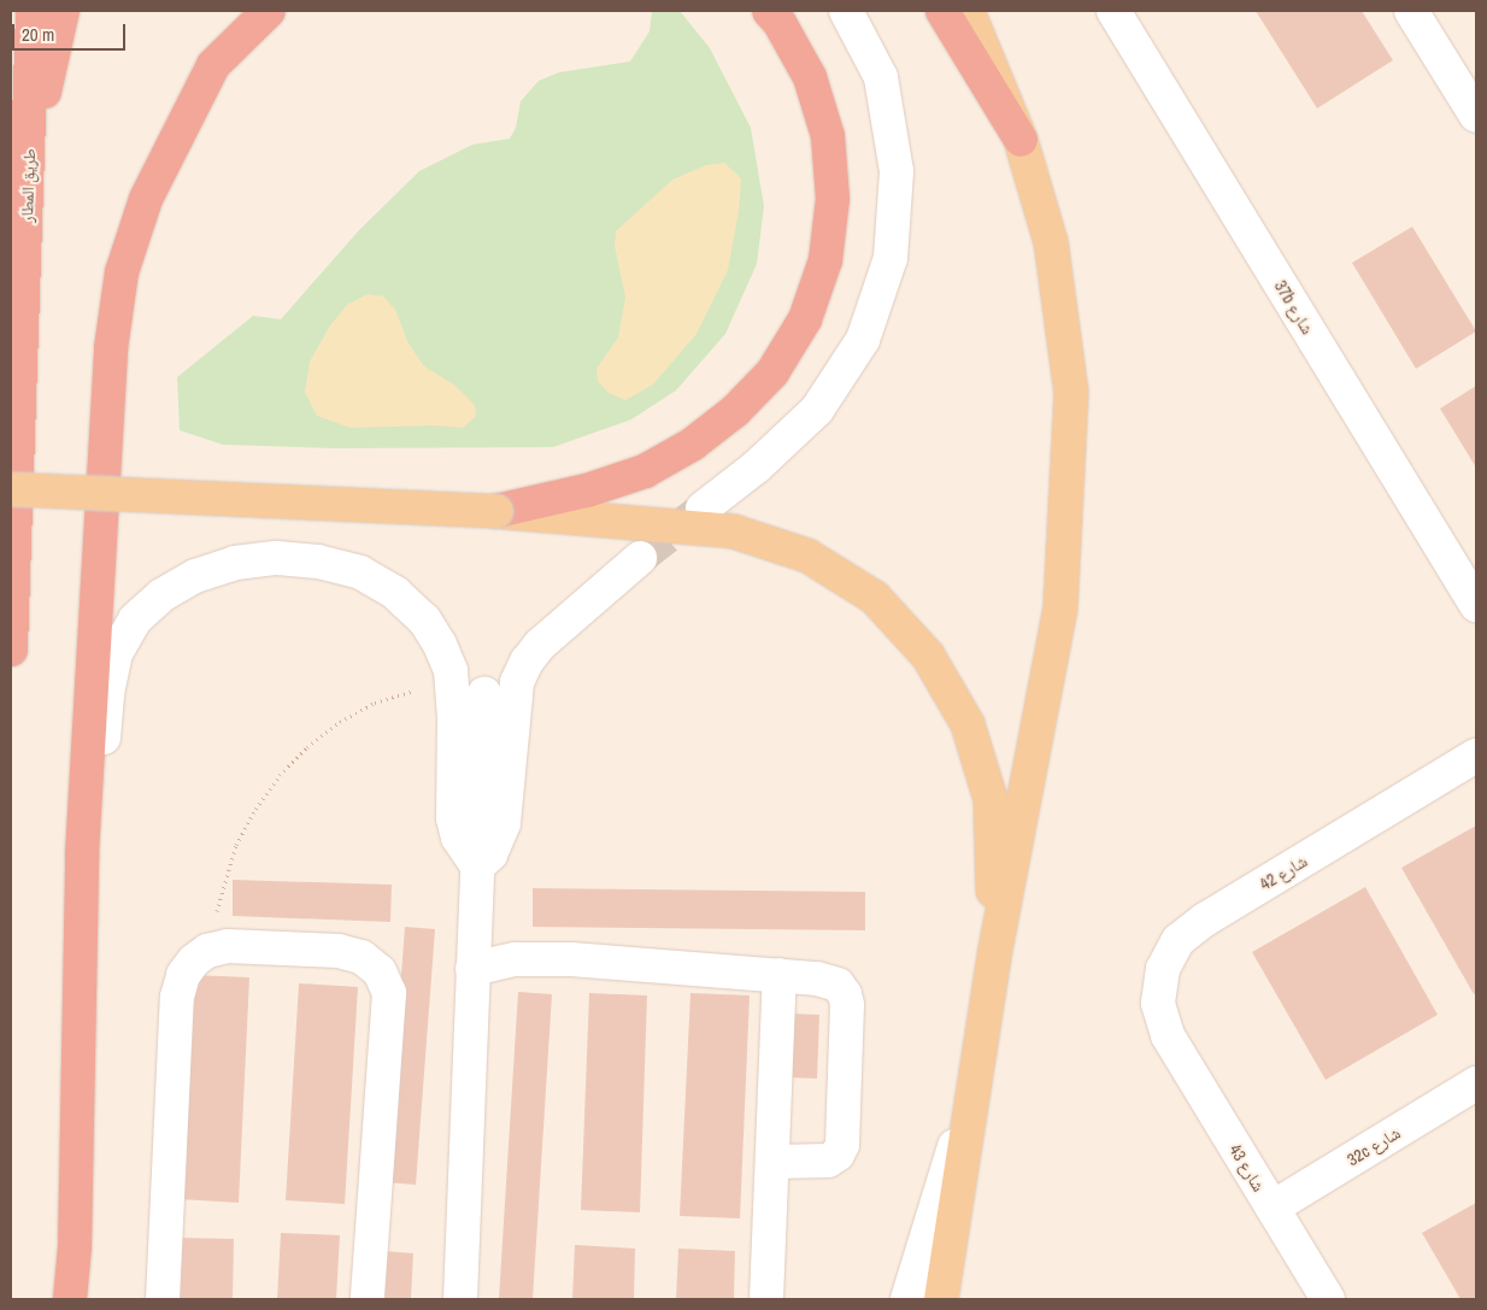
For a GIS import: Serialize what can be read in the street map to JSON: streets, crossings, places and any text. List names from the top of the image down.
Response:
{
  "streets": {
    "highway": ["طريق المطار"],
    "street": [
      "37b شارع",
      "شارع 42",
      "32c شارع",
      "شارع 43"
    ]
  },
  "crossings": [
    ["شارع 42", "شارع 43"],
    ["32c شارع", "شارع 43"]
  ],
  "scale_bar": "20 m"
}
